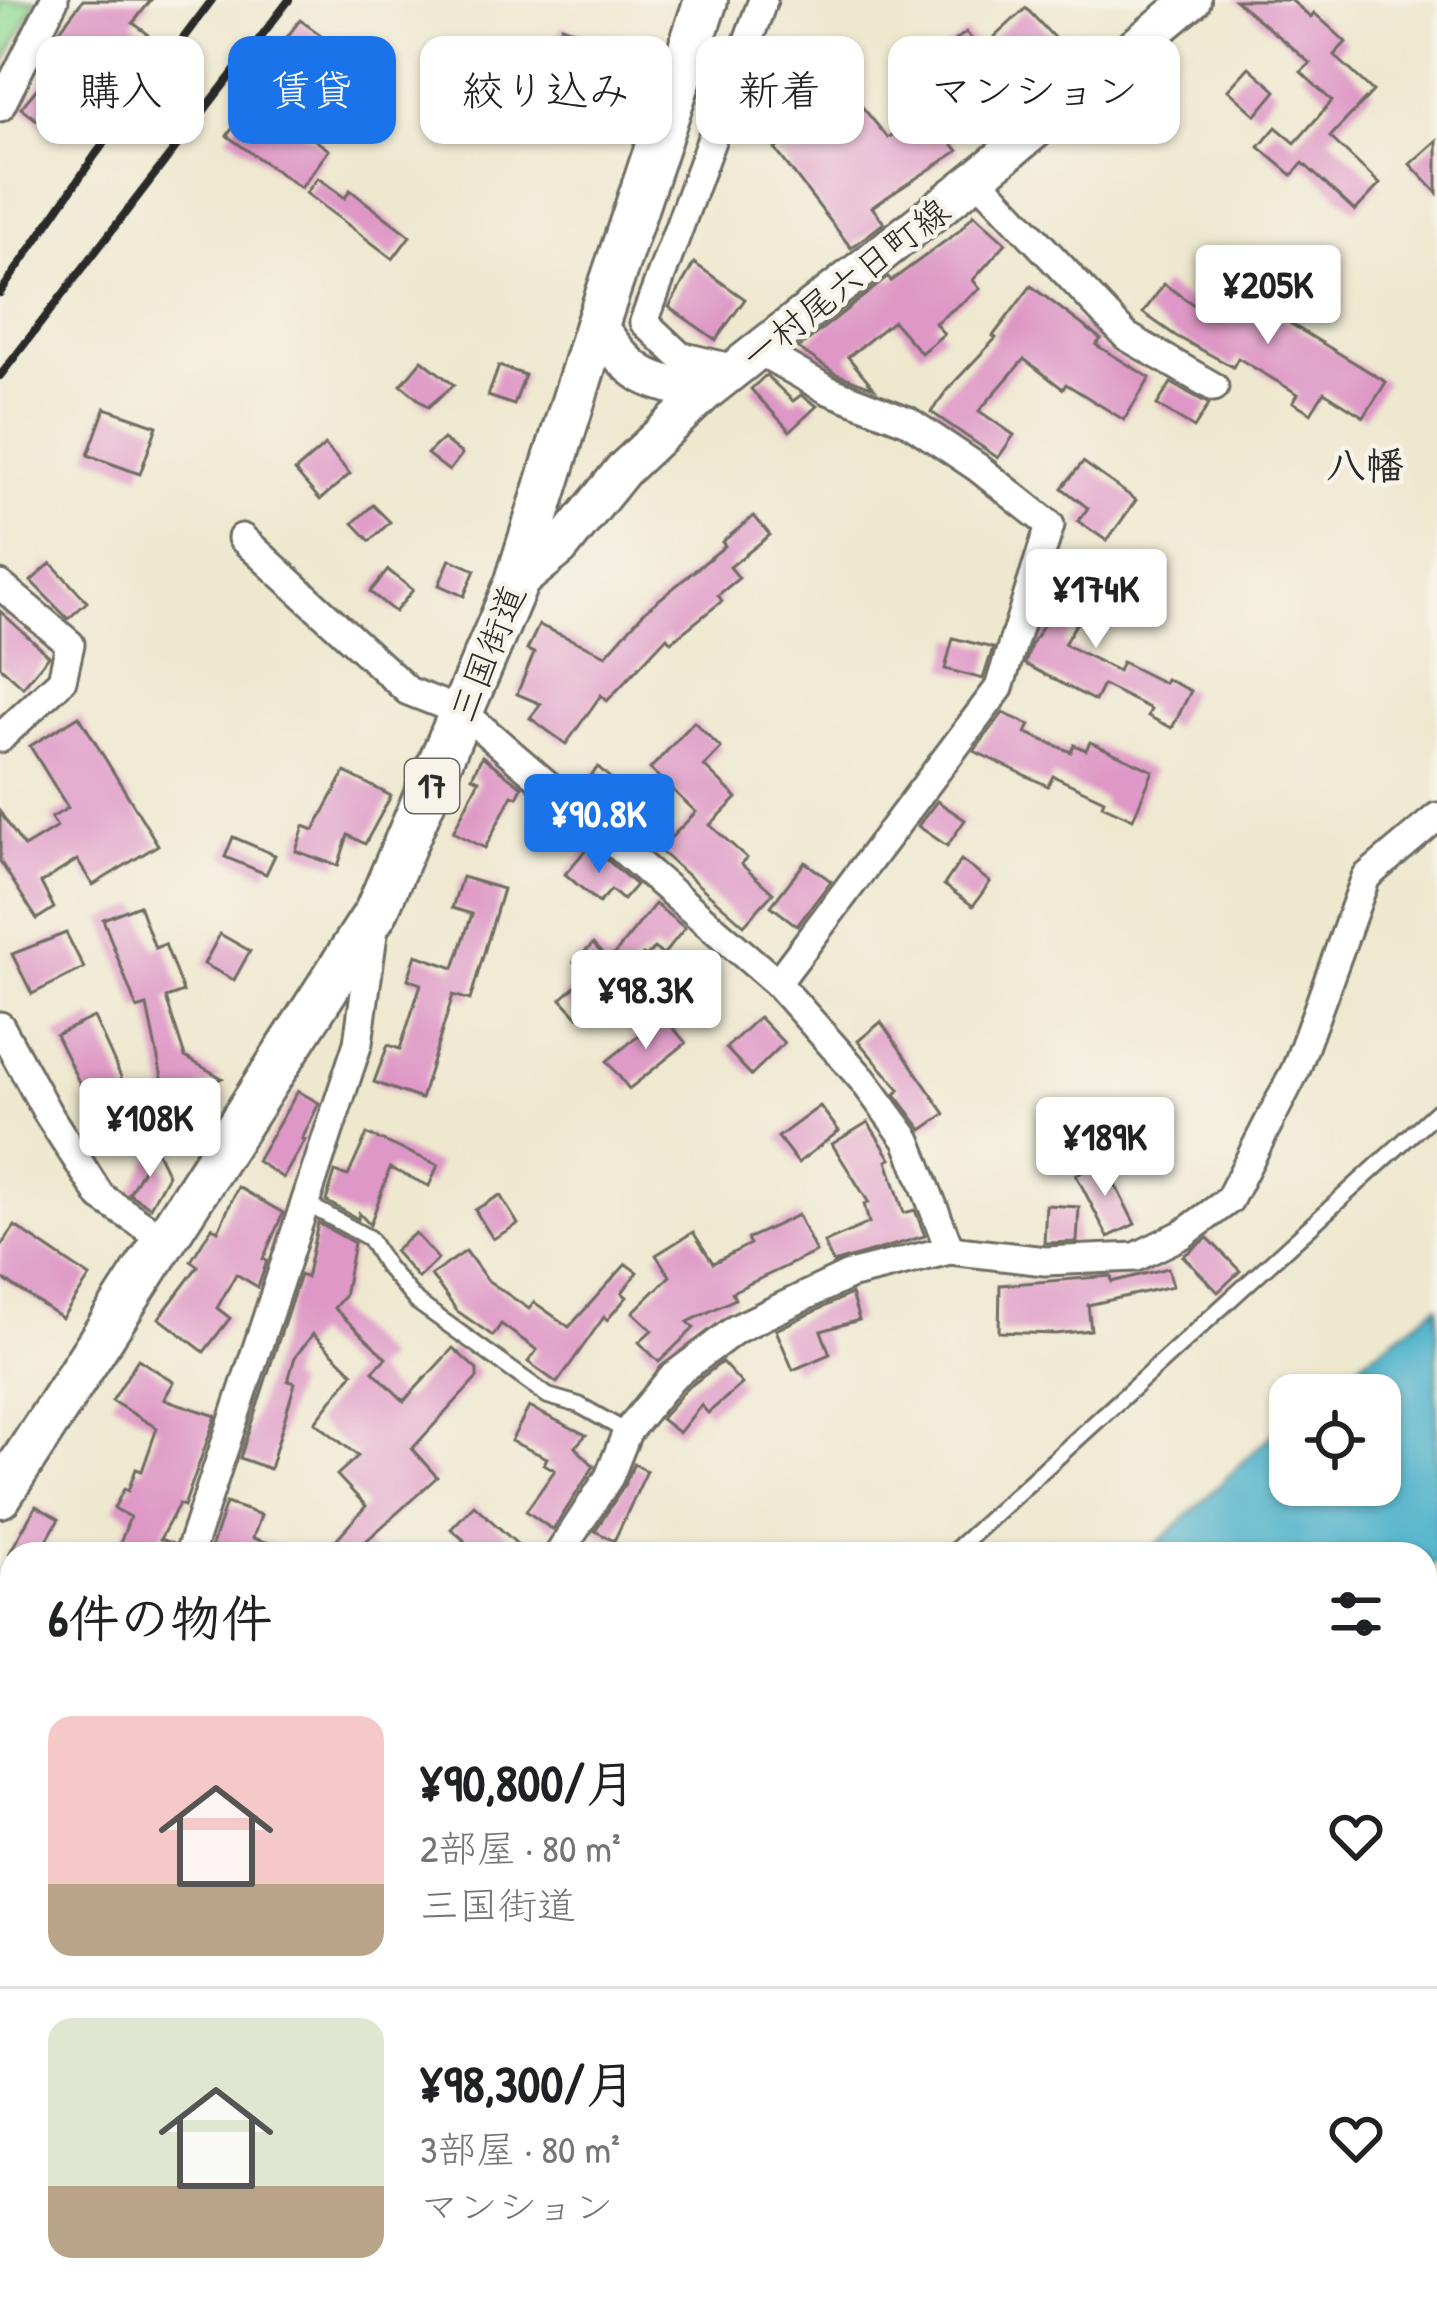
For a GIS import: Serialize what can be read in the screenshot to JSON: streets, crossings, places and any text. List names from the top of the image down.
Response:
{
  "streets": {
    "highway": ["三国街道", "17"],
    "main road": ["一村尾六日町線"]
  },
  "crossings": [
    ["一村尾六日町線", "三国街道"]
  ],
  "districts": ["八幡"],
  "page": {
    "chip": [
      "購入",
      "賃貸",
      "絞り込み",
      "新着",
      "マンション"
    ],
    "price": [
      "¥205K",
      "¥174K",
      "¥90.8K",
      "¥98.3K",
      "¥108K",
      "¥189K"
    ],
    "heading": "6件の物件",
    "list": [
      {
        "name": "¥90,800/月",
        "note": "2部屋 · 80 m² · 三国街道"
      },
      {
        "name": "¥98,300/月",
        "note": "3部屋 · 80 m² · マンション"
      }
    ]
  }
}
